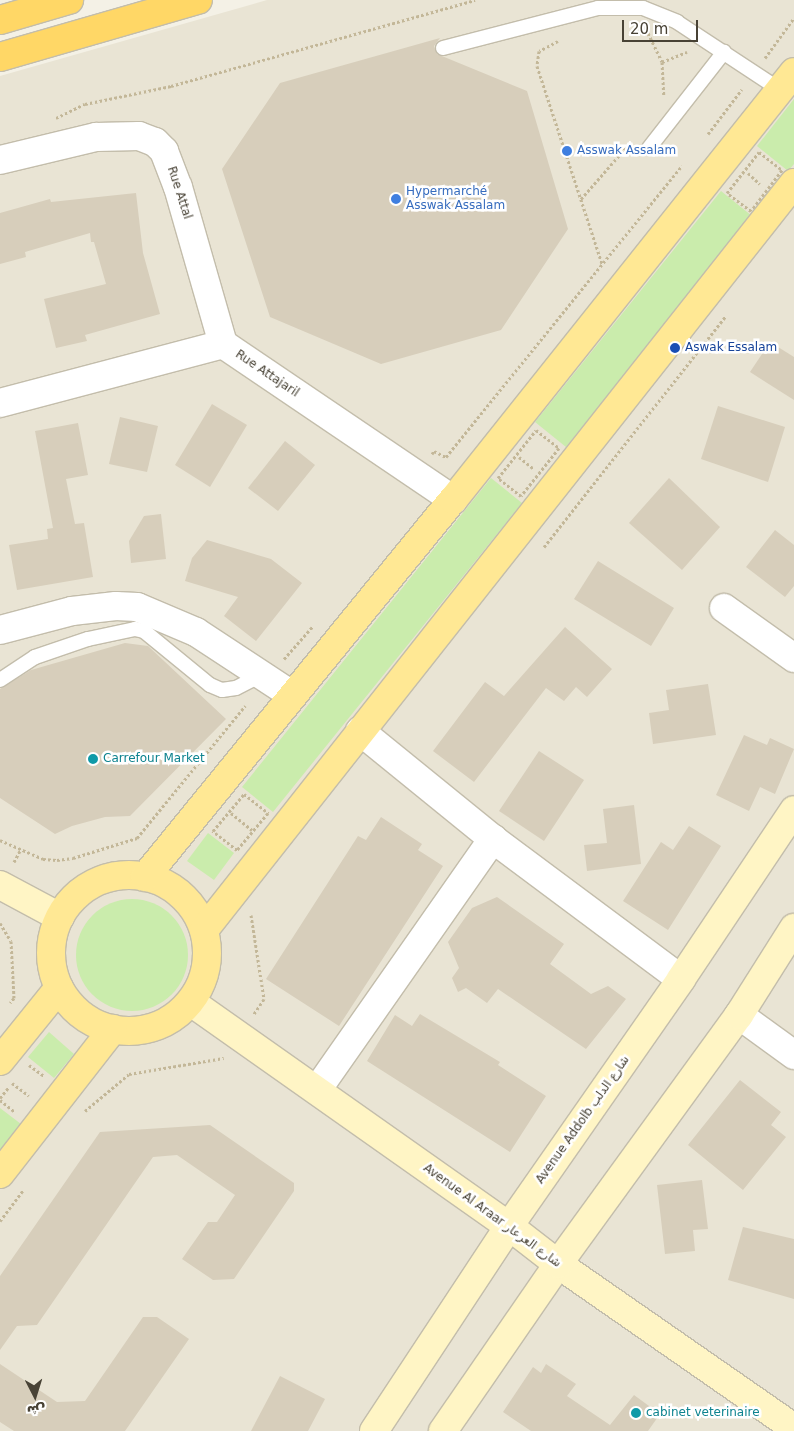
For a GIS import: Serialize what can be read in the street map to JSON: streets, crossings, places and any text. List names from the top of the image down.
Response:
{
  "streets": {
    "street": [
      "Rue Attal",
      "Rue Attajaril",
      "Avenue Addolb شارع الدلب",
      "Avenue Al Araar شارع العرعار"
    ]
  },
  "crossings": [
    ["Rue Attal", "Rue Attajaril"],
    ["Avenue Addolb شارع الدلب", "Avenue Al Araar شارع العرعار"]
  ],
  "places": [
    "Asswak Assalam",
    "Hypermarché Asswak Assalam",
    "Aswak Essalam",
    "Carrefour Market",
    "cabinet veterinaire"
  ],
  "scale_bar": "20 m",
  "north": "bottom"
}
